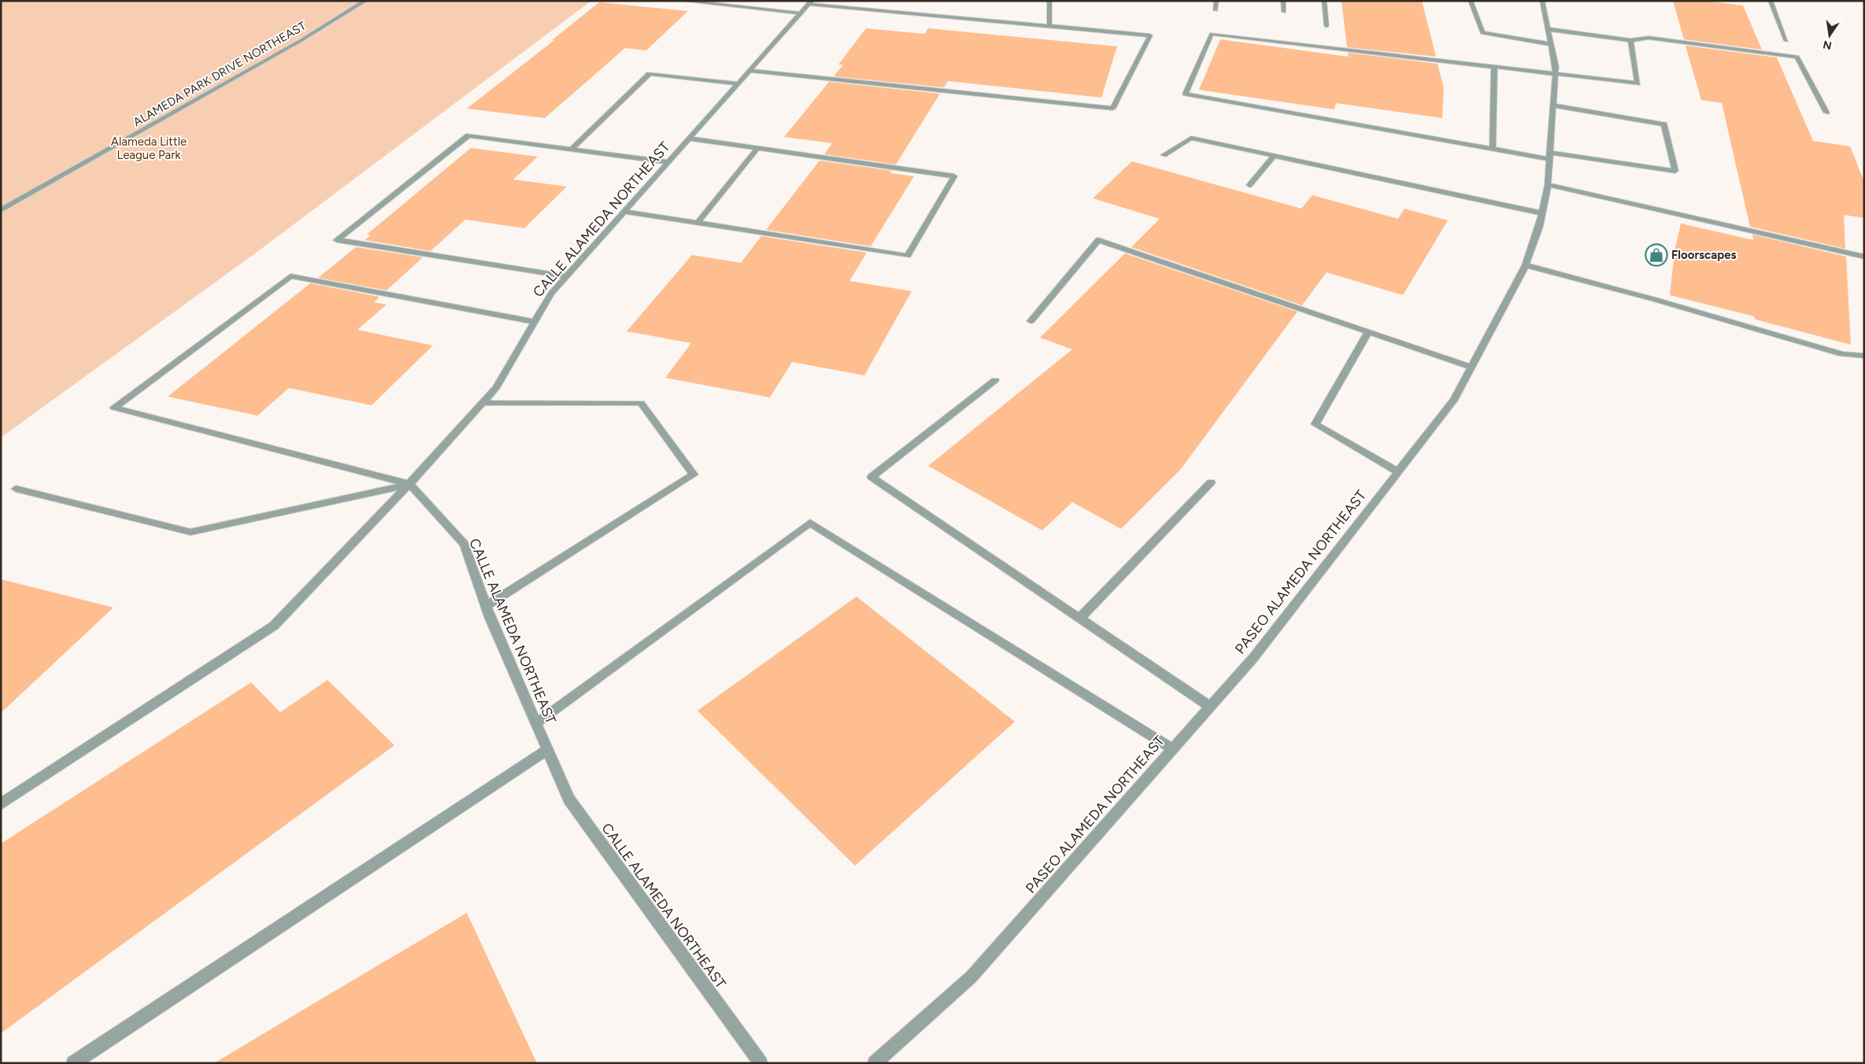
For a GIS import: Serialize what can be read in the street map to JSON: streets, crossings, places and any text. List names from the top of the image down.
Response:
{
  "streets": {
    "street": ["ALAMEDA PARK DRIVE NORTHEAST", "CALLE ALAMEDA NORTHEAST", "PASEO ALAMEDA NORTHEAST"]
  },
  "parks": ["Alameda Little League Park"],
  "places": {
    "shop": ["Floorscapes"]
  },
  "north": "bottom"
}
